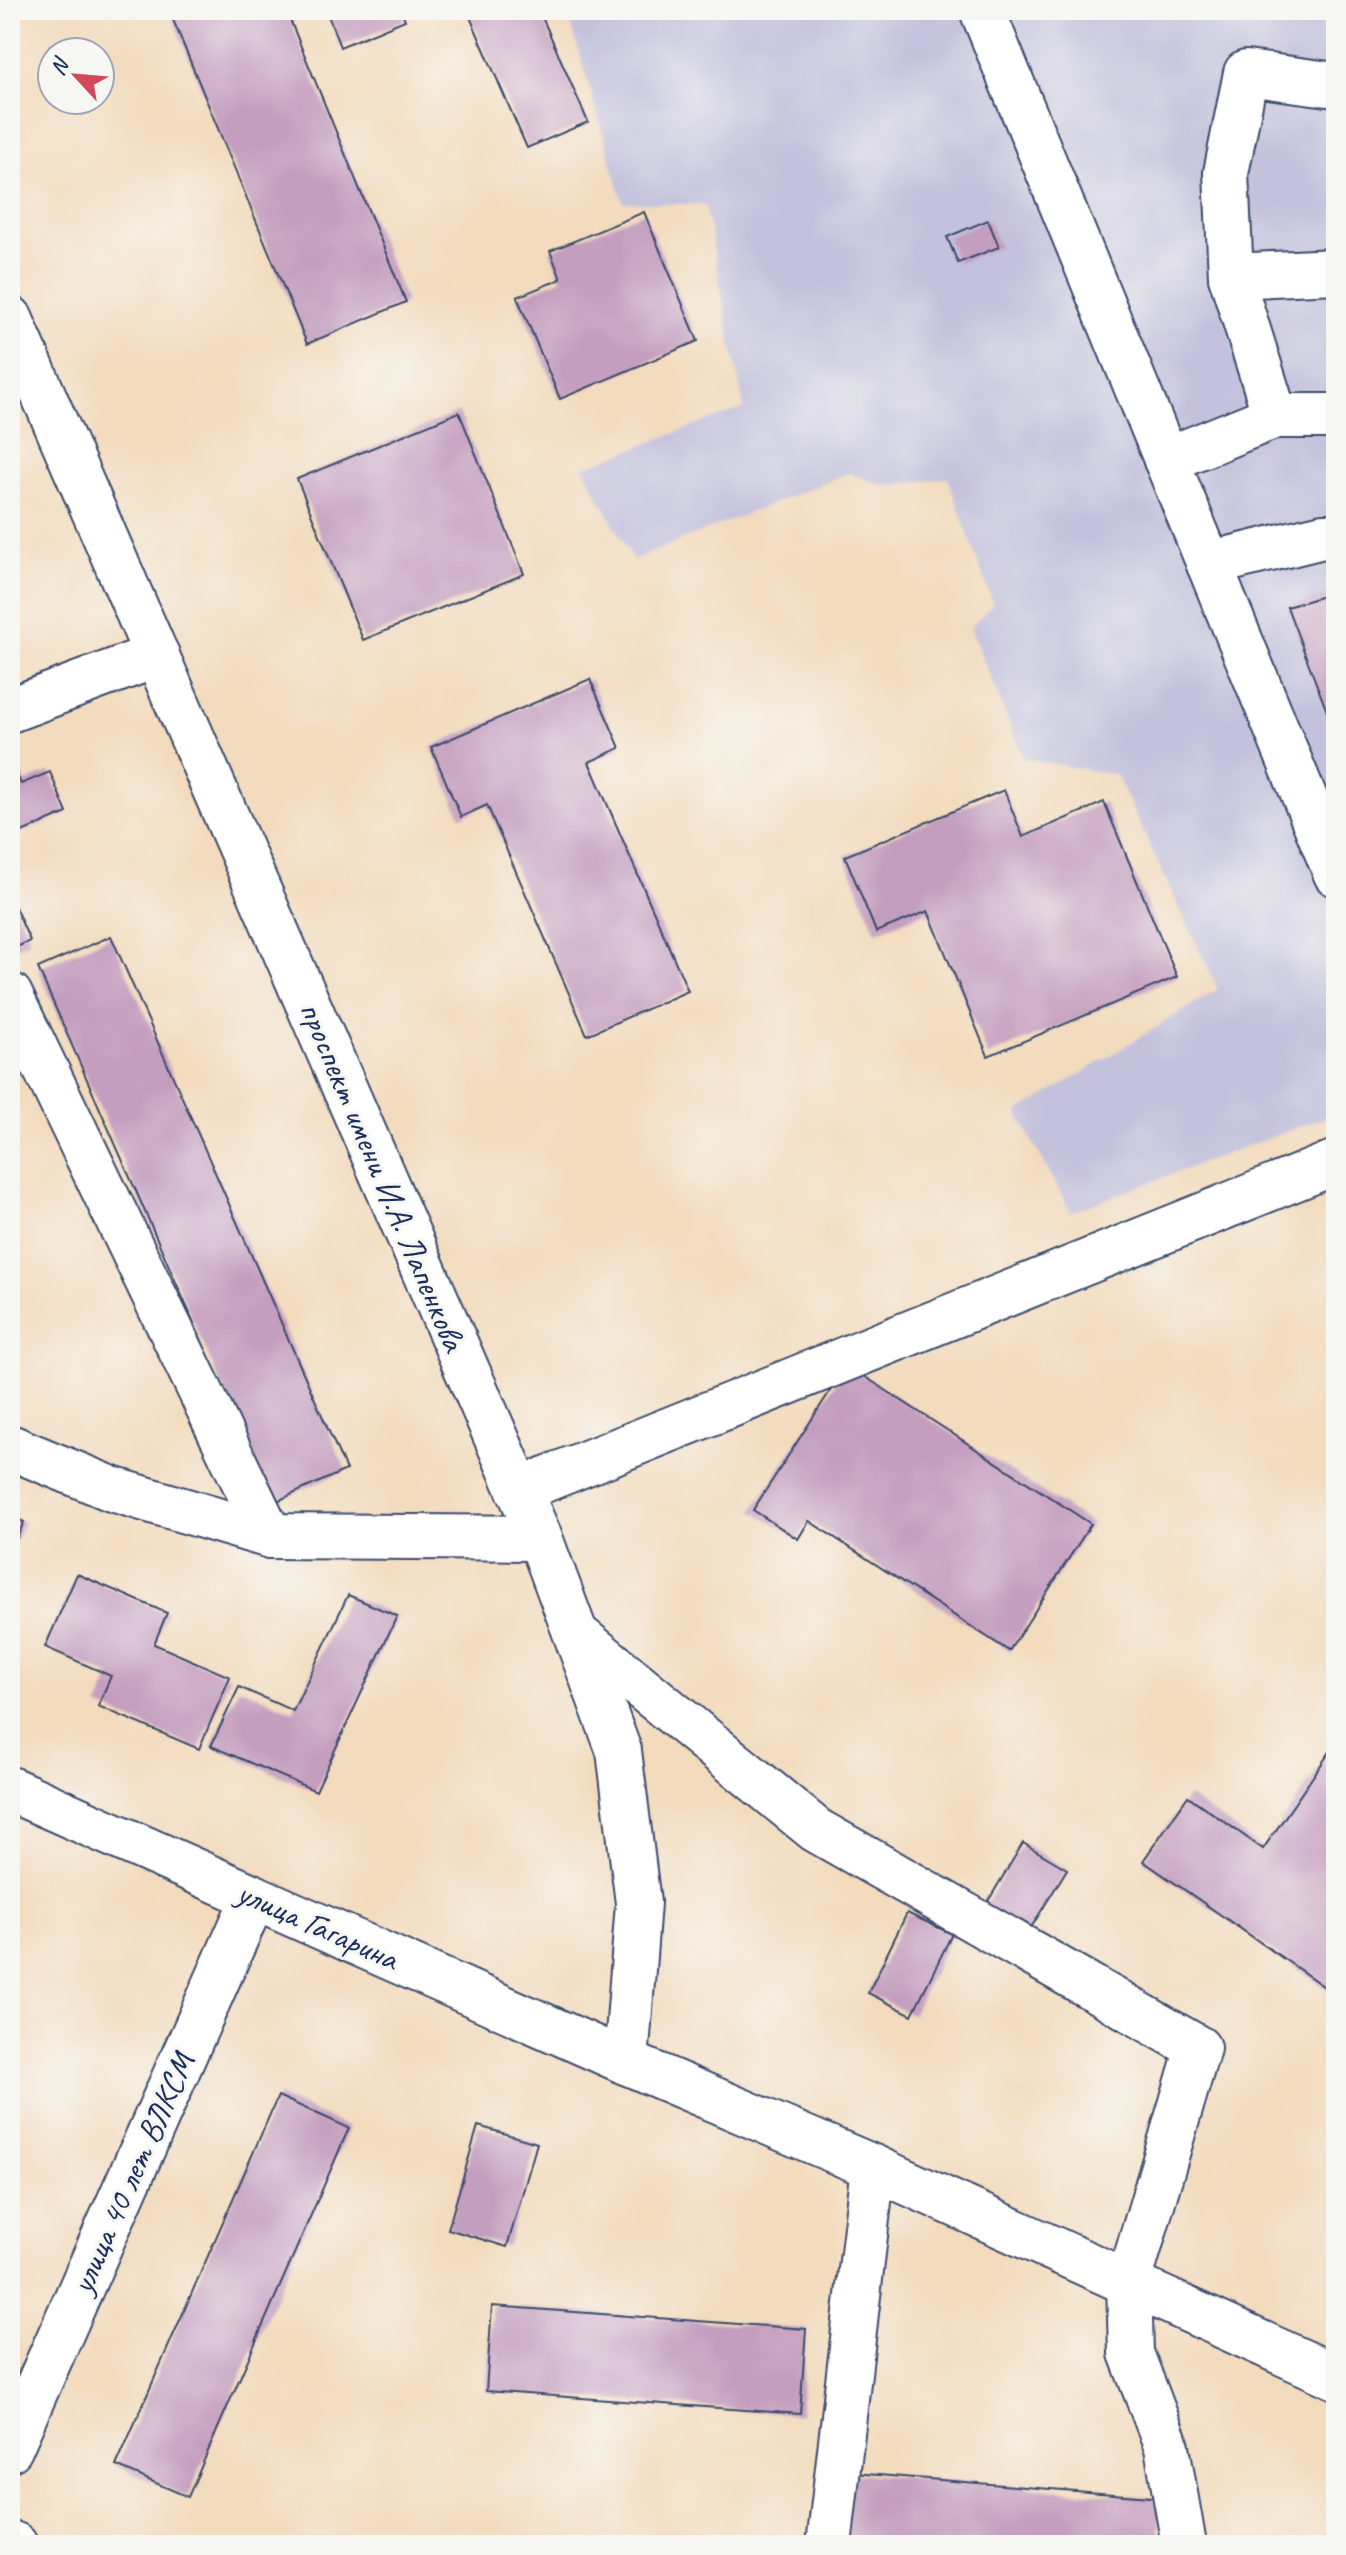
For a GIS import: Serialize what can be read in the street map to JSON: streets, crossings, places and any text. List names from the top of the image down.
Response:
{
  "streets": {
    "main road": ["проспект имени И.А. Лапенкова", "улица Гагарина", "улица 40 лет ВЛКСМ"]
  },
  "crossings": [
    ["проспект имени И.А. Лапенкова", "улица Гагарина"],
    ["улица Гагарина", "улица 40 лет ВЛКСМ"]
  ],
  "north": "top left"
}
